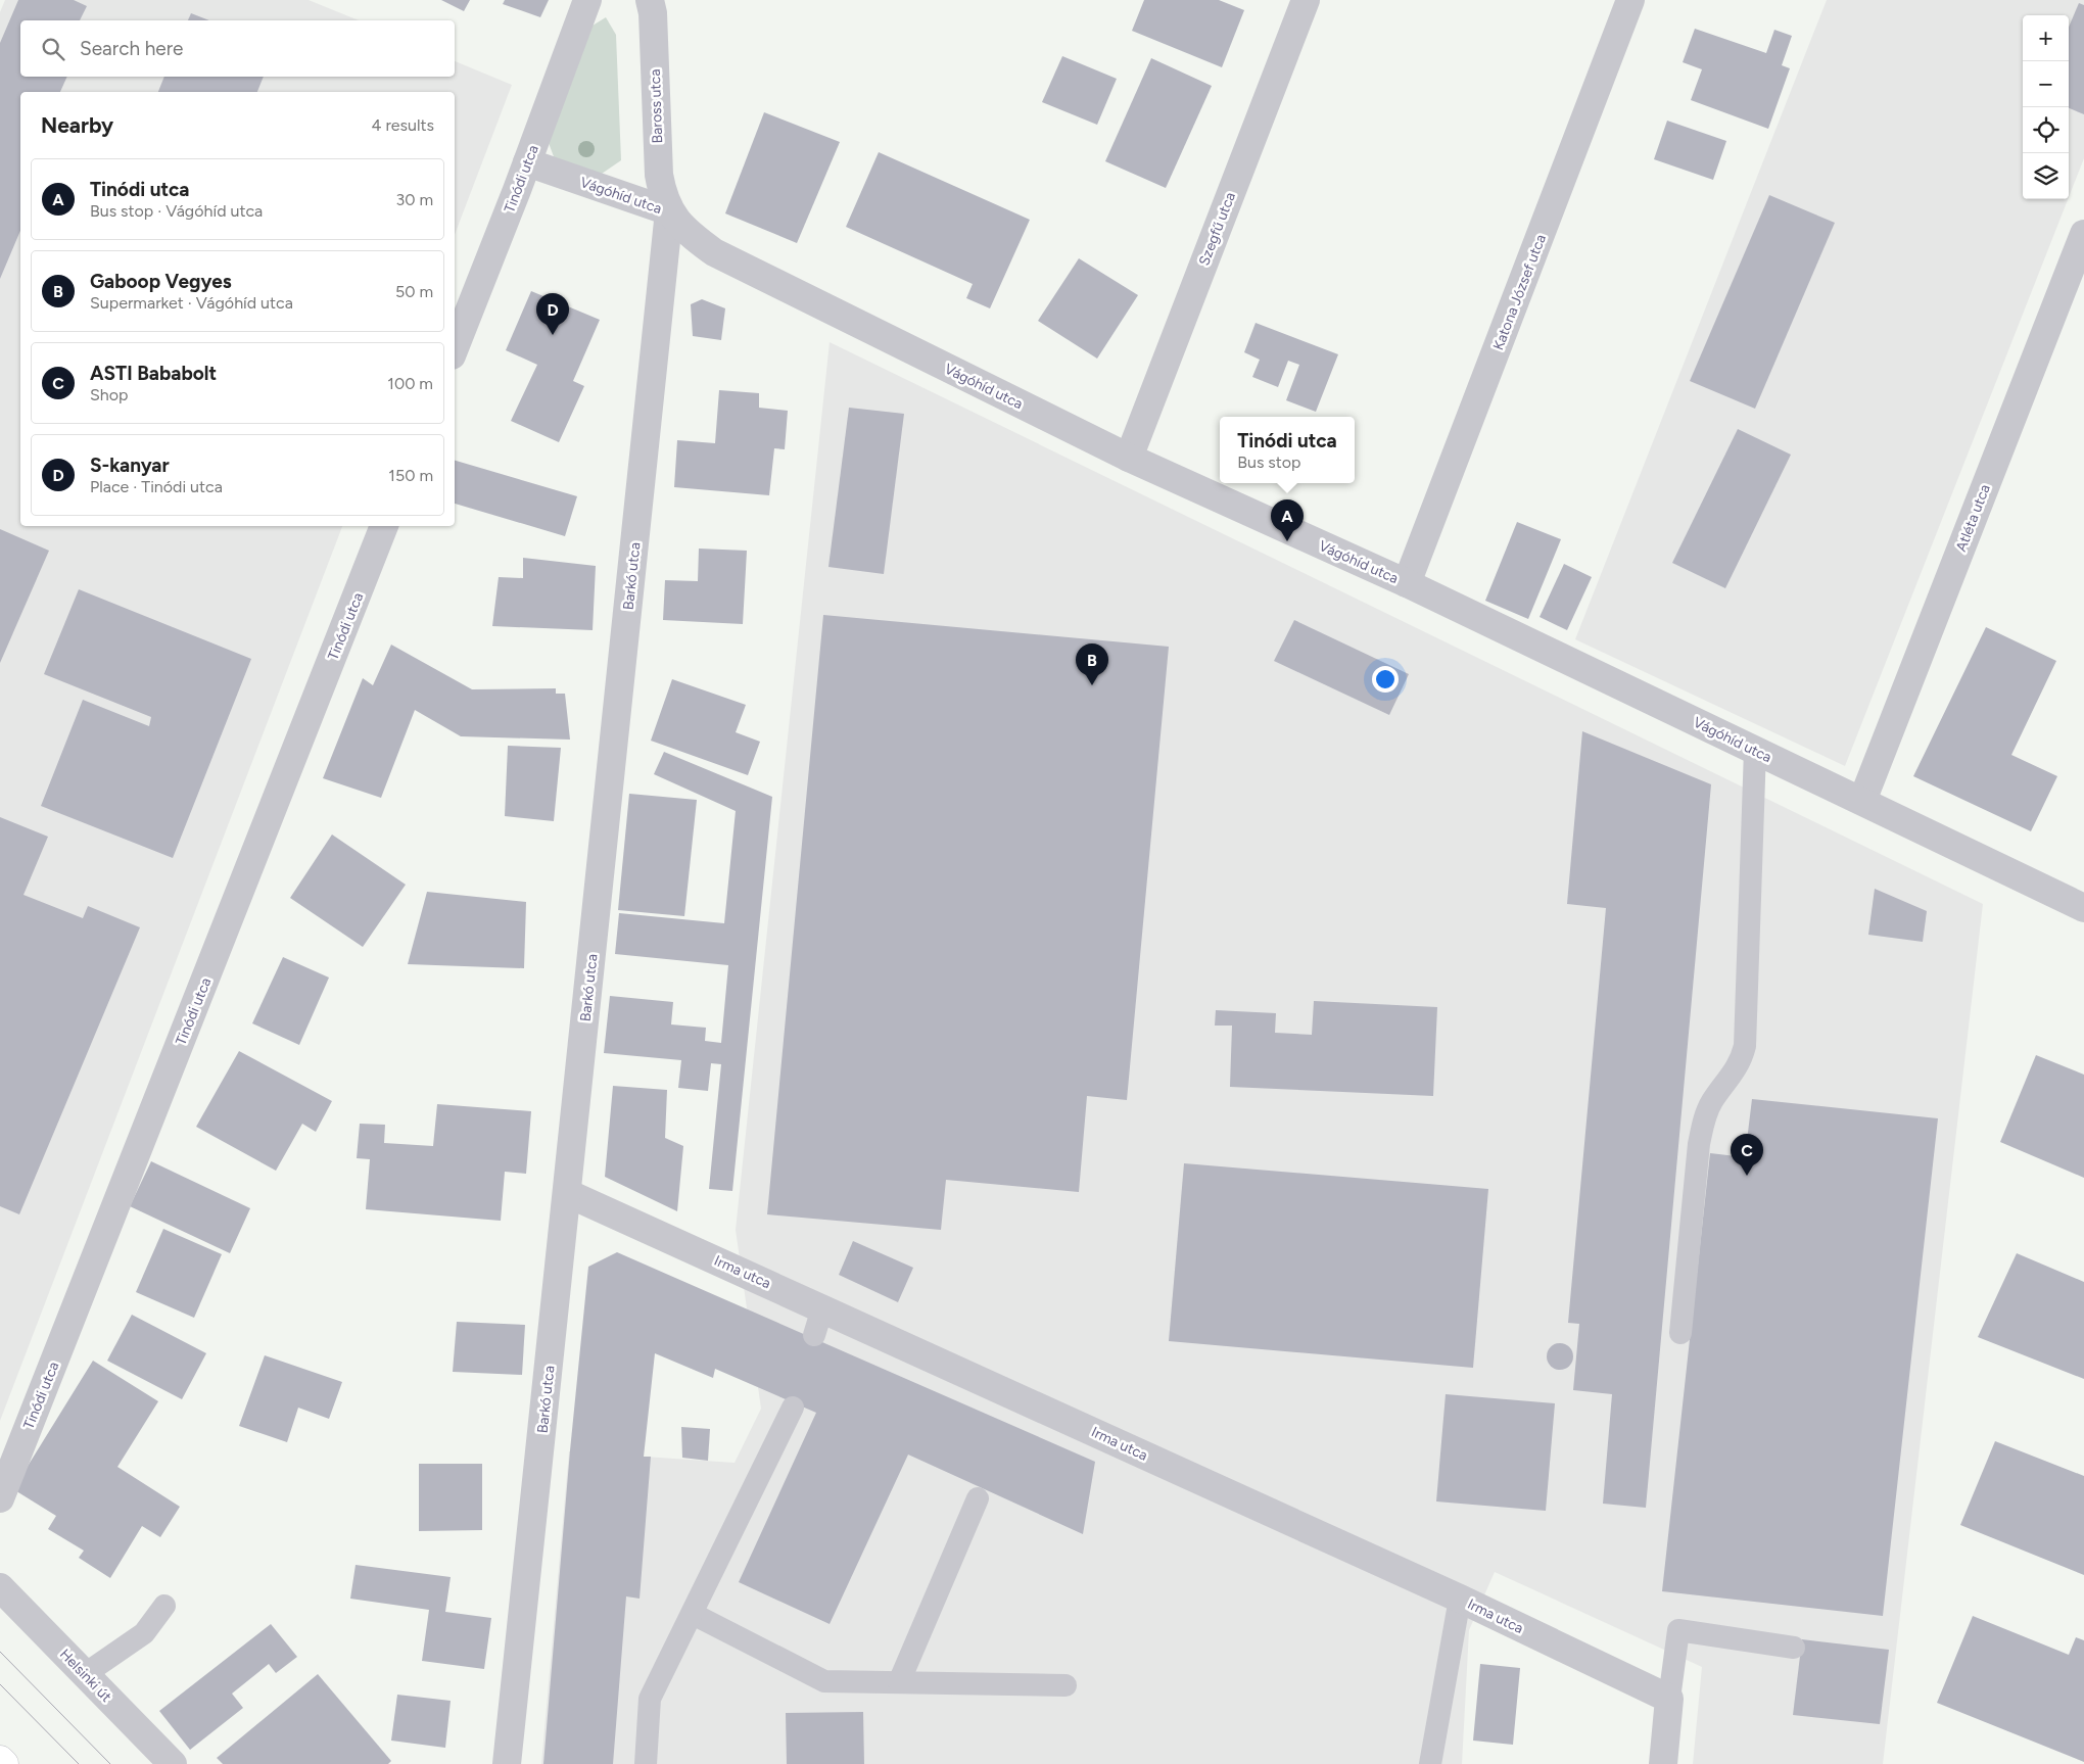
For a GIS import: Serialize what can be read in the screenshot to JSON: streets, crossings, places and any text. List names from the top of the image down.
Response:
{
  "streets": {
    "street": [
      "Baross utca",
      "Tinódi utca",
      "Vágóhíd utca",
      "Szegfű utca",
      "Katona József utca",
      "Atléta utca",
      "Barkó utca",
      "Irma utca",
      "Helsinki út"
    ]
  },
  "crossings": [
    ["Baross utca", "Vágóhíd utca"],
    ["Baross utca", "Barkó utca"],
    ["Tinódi utca", "Vágóhíd utca"],
    ["Vágóhíd utca", "Szegfű utca"],
    ["Vágóhíd utca", "Katona József utca"],
    ["Vágóhíd utca", "Atléta utca"],
    ["Vágóhíd utca", "Barkó utca"],
    ["Barkó utca", "Irma utca"]
  ],
  "page": {
    "map_buttons": ["+", "−"],
    "search": "Search here",
    "heading": ["Nearby", "4 results"],
    "list": [
      {
        "mark": "A",
        "name": "Tinódi utca",
        "note": "Bus stop · Vágóhíd utca",
        "value": "30 m"
      },
      {
        "mark": "B",
        "name": "Gaboop Vegyes",
        "note": "Supermarket · Vágóhíd utca",
        "value": "50 m"
      },
      {
        "mark": "C",
        "name": "ASTI Bababolt",
        "note": "Shop",
        "value": "100 m"
      },
      {
        "mark": "D",
        "name": "S-kanyar",
        "note": "Place · Tinódi utca",
        "value": "150 m"
      }
    ],
    "pins": [
      "D",
      "A",
      "B",
      "C"
    ],
    "popup": ["Tinódi utca", "Bus stop"]
  }
}
